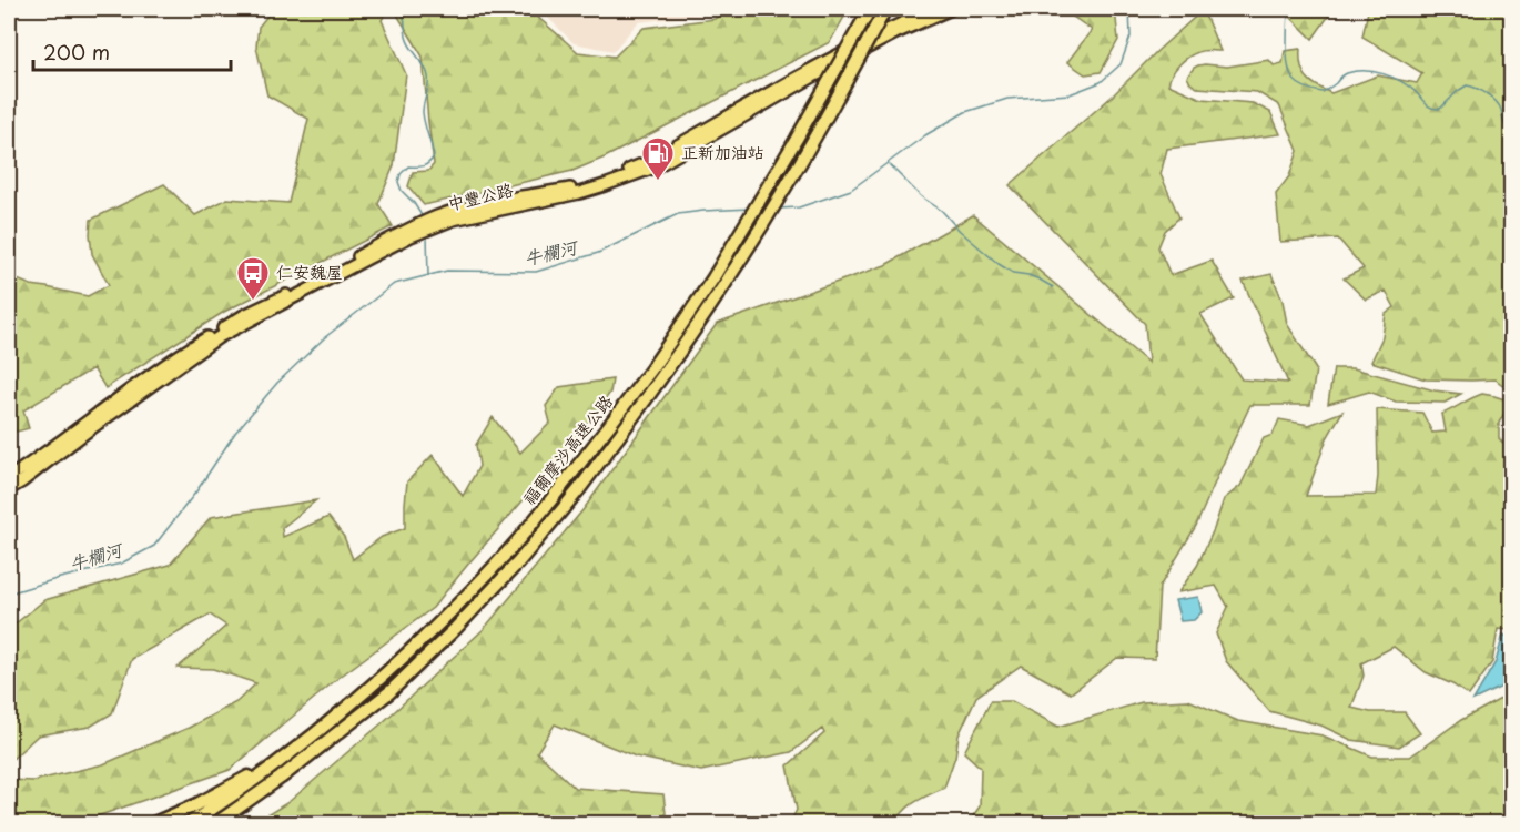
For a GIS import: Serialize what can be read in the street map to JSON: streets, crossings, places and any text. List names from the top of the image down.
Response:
{
  "streets": {
    "highway": ["福爾摩沙高速公路"],
    "main road": ["中豐公路"]
  },
  "water": ["牛欄河"],
  "places": {
    "fuel station": ["正新加油站"],
    "bus stop": ["仁安魏屋"]
  },
  "scale_bar": "200 m"
}
